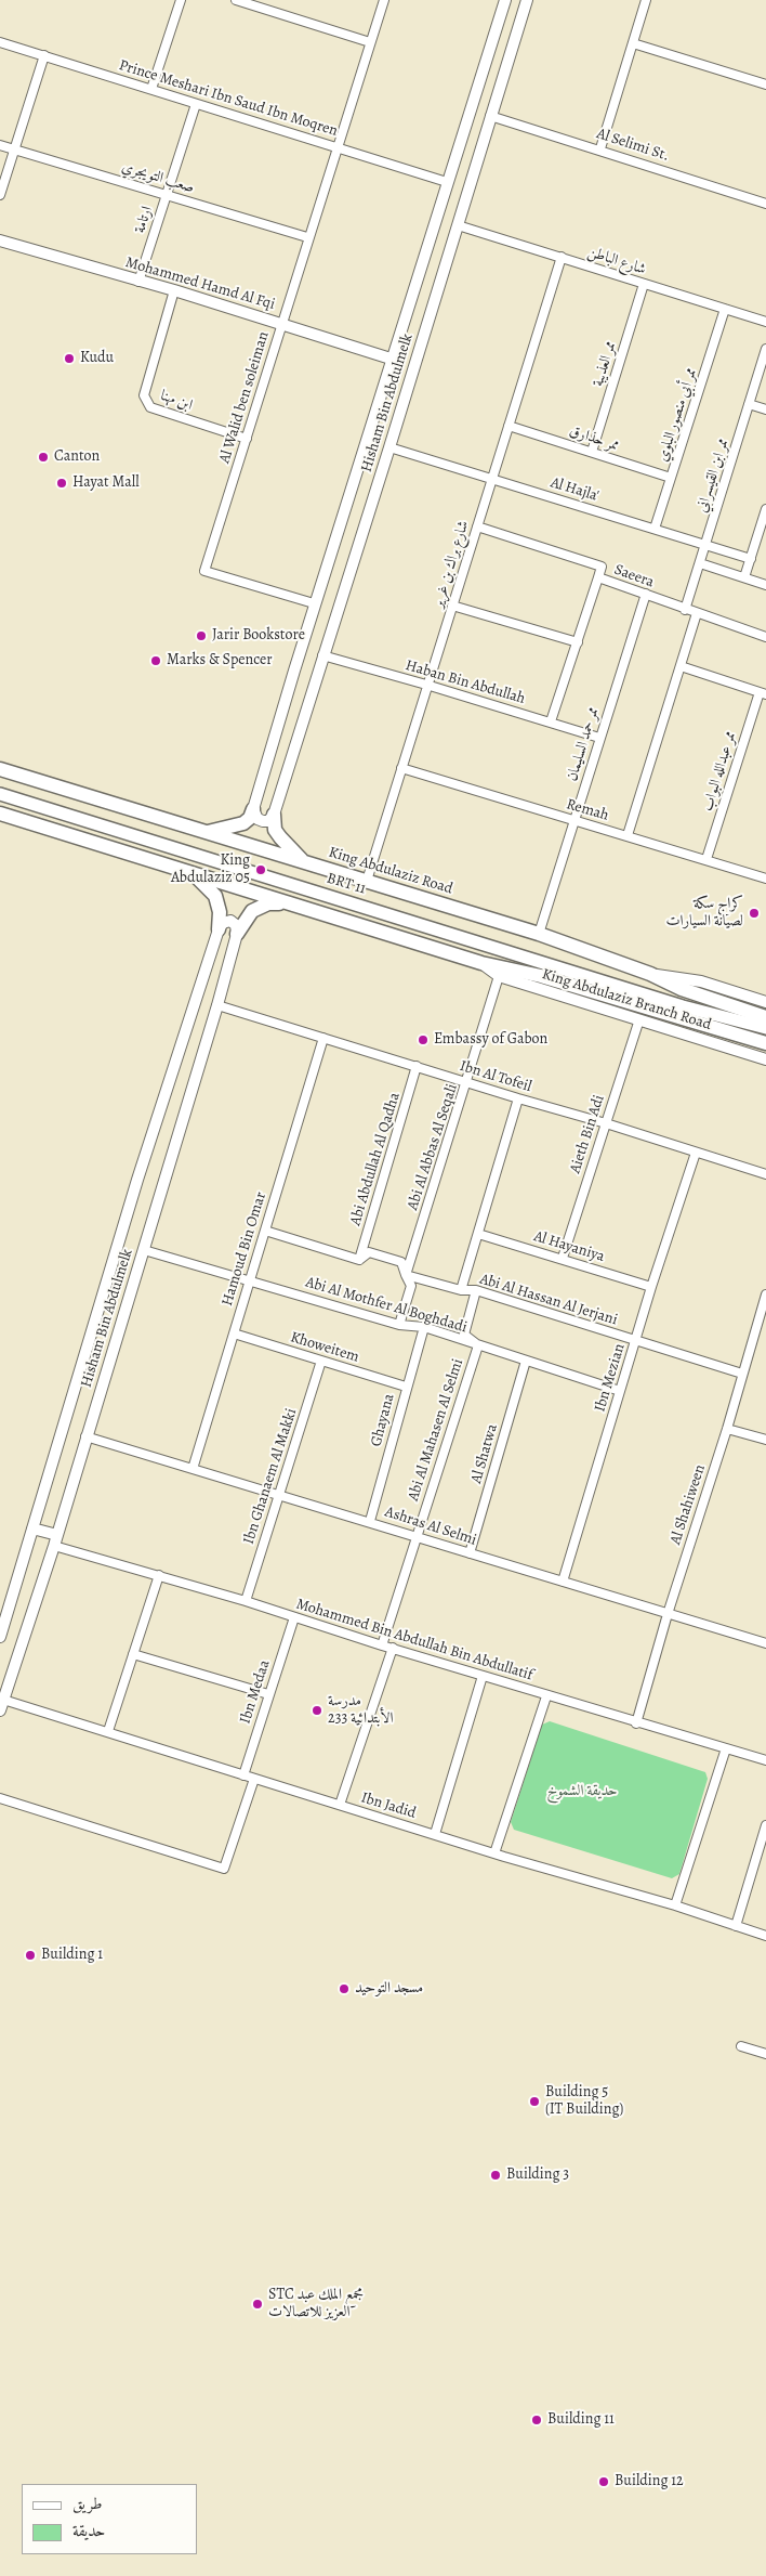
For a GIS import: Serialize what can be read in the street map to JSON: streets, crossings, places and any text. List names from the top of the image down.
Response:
{
  "streets": {
    "main road": ["King Abdulaziz Road", "BRT 11"],
    "street": [
      "Prince Meshari Ibn Saud Ibn Moqren",
      "Al Selimi St.",
      "صعب التويجري",
      "ارتامة",
      "شارع الباطن",
      "Mohammed Hamd Al Fqi",
      "ممر العذيبة",
      "Al Walid ben soleiman",
      "ابن مهنا",
      "Hisham Bin Abdulmelk",
      "ممر أبي منصور البلوي",
      "ممر حذارق",
      "ممر ابن القيسراني",
      "Al Hajla'",
      "شارع براك بن غرير",
      "Saeera",
      "Haban Bin Abdullah",
      "ممر حمد السليمان",
      "ممر عبدالله البواب",
      "Remah",
      "King Abdulaziz Branch Road",
      "Ibn Al Tofeil",
      "Aieth Bin Adi",
      "Abi Al Abbas Al Seqali",
      "Abi Abdullah Al Qadha",
      "Al Hayaniya",
      "Hamoud Bin Omar",
      "Abi Al Hassan Al Jerjani",
      "Abi Al Mothfer Al Boghdadi",
      "Khoweitem",
      "Ibn Mezian",
      "Ghayana",
      "Abi Al Mahasen Al Selmi",
      "Al Shatwa",
      "Ibn Ghanaem Al Makki",
      "Al Shahiween",
      "Ashras Al Selmi",
      "Mohammed Bin Abdullah Bin Abdullatif",
      "Ibn Medaa",
      "Ibn Jadid"
    ]
  },
  "crossings": [
    ["Prince Meshari Ibn Saud Ibn Moqren", "ارتامة"],
    ["Prince Meshari Ibn Saud Ibn Moqren", "Al Walid ben soleiman"],
    ["Prince Meshari Ibn Saud Ibn Moqren", "Hisham Bin Abdulmelk"],
    ["Al Selimi St.", "Hisham Bin Abdulmelk"],
    ["صعب التويجري", "ارتامة"],
    ["صعب التويجري", "Al Walid ben soleiman"],
    ["ارتامة", "Mohammed Hamd Al Fqi"],
    ["شارع الباطن", "ممر العذيبة"],
    ["شارع الباطن", "Hisham Bin Abdulmelk"],
    ["شارع الباطن", "ممر أبي منصور البلوي"],
    ["شارع الباطن", "شارع براك بن غرير"],
    ["Mohammed Hamd Al Fqi", "Al Walid ben soleiman"],
    ["Mohammed Hamd Al Fqi", "ابن مهنا"],
    ["Mohammed Hamd Al Fqi", "Hisham Bin Abdulmelk"],
    ["ممر العذيبة", "ممر حذارق"],
    ["Al Walid ben soleiman", "ابن مهنا"],
    ["Al Walid ben soleiman", "Hisham Bin Abdulmelk"],
    ["Hisham Bin Abdulmelk", "Al Hajla'"],
    ["Hisham Bin Abdulmelk", "Haban Bin Abdullah"],
    ["Hisham Bin Abdulmelk", "Ibn Al Tofeil"],
    ["Hisham Bin Abdulmelk", "Abi Al Mothfer Al Boghdadi"],
    ["Hisham Bin Abdulmelk", "Ashras Al Selmi"],
    ["Hisham Bin Abdulmelk", "Mohammed Bin Abdullah Bin Abdullatif"],
    ["Hisham Bin Abdulmelk", "Ibn Jadid"],
    ["ممر أبي منصور البلوي", "ممر حذارق"],
    ["ممر أبي منصور البلوي", "Al Hajla'"],
    ["ممر حذارق", "شارع براك بن غرير"],
    ["ممر ابن القيسراني", "Al Hajla'"],
    ["ممر ابن القيسراني", "Saeera"],
    ["Al Hajla'", "شارع براك بن غرير"],
    ["شارع براك بن غرير", "Saeera"],
    ["شارع براك بن غرير", "Haban Bin Abdullah"],
    ["شارع براك بن غرير", "Remah"],
    ["شارع براك بن غرير", "King Abdulaziz Road"],
    ["Saeera", "ممر حمد السليمان"],
    ["Haban Bin Abdullah", "ممر حمد السليمان"],
    ["ممر حمد السليمان", "Remah"],
    ["ممر حمد السليمان", "King Abdulaziz Road"],
    ["ممر عبدالله البواب", "Remah"],
    ["King Abdulaziz Branch Road", "Aieth Bin Adi"],
    ["King Abdulaziz Branch Road", "Abi Al Abbas Al Seqali"],
    ["Ibn Al Tofeil", "Aieth Bin Adi"],
    ["Ibn Al Tofeil", "Abi Al Abbas Al Seqali"],
    ["Ibn Al Tofeil", "Abi Abdullah Al Qadha"],
    ["Ibn Al Tofeil", "Hamoud Bin Omar"],
    ["Ibn Al Tofeil", "Ibn Mezian"],
    ["Aieth Bin Adi", "Al Hayaniya"],
    ["Abi Al Abbas Al Seqali", "Abi Al Hassan Al Jerjani"],
    ["Abi Al Abbas Al Seqali", "Abi Al Mothfer Al Boghdadi"],
    ["Abi Abdullah Al Qadha", "Abi Al Hassan Al Jerjani"],
    ["Al Hayaniya", "Ibn Mezian"],
    ["Hamoud Bin Omar", "Abi Al Hassan Al Jerjani"],
    ["Hamoud Bin Omar", "Abi Al Mothfer Al Boghdadi"],
    ["Hamoud Bin Omar", "Khoweitem"],
    ["Hamoud Bin Omar", "Ashras Al Selmi"],
    ["Abi Al Hassan Al Jerjani", "Ibn Mezian"],
    ["Abi Al Hassan Al Jerjani", "Abi Al Mahasen Al Selmi"],
    ["Abi Al Hassan Al Jerjani", "Al Shahiween"],
    ["Abi Al Mothfer Al Boghdadi", "Ibn Mezian"],
    ["Abi Al Mothfer Al Boghdadi", "Ghayana"],
    ["Abi Al Mothfer Al Boghdadi", "Abi Al Mahasen Al Selmi"],
    ["Abi Al Mothfer Al Boghdadi", "Al Shatwa"],
    ["Khoweitem", "Ghayana"],
    ["Khoweitem", "Ibn Ghanaem Al Makki"],
    ["Ibn Mezian", "Ashras Al Selmi"],
    ["Ghayana", "Ashras Al Selmi"],
    ["Abi Al Mahasen Al Selmi", "Ashras Al Selmi"],
    ["Abi Al Mahasen Al Selmi", "Mohammed Bin Abdullah Bin Abdullatif"],
    ["Al Shatwa", "Ashras Al Selmi"],
    ["Ibn Ghanaem Al Makki", "Ashras Al Selmi"],
    ["Ibn Ghanaem Al Makki", "Mohammed Bin Abdullah Bin Abdullatif"],
    ["Al Shahiween", "Ashras Al Selmi"],
    ["Al Shahiween", "Mohammed Bin Abdullah Bin Abdullatif"],
    ["Mohammed Bin Abdullah Bin Abdullatif", "Ibn Medaa"],
    ["Ibn Medaa", "Ibn Jadid"]
  ],
  "parks": ["حديقة الشموخ"],
  "places": [
    "Kudu",
    "Canton",
    "Hayat Mall",
    "Jarir Bookstore",
    "Marks & Spencer",
    "King Abdulaziz 05",
    "كراج سكة لصيانة السيارات",
    "Embassy of Gabon",
    "مدرسة الأبتدائية 233",
    "Building 1",
    "مسجد التوحيد",
    "Building 5 (IT Building)",
    "Building 3",
    "STC مجمع الملك عبد العزيز للاتصالات",
    "Building 11",
    "Building 12"
  ],
  "legend": ["طريق", "حديقة"]
}
